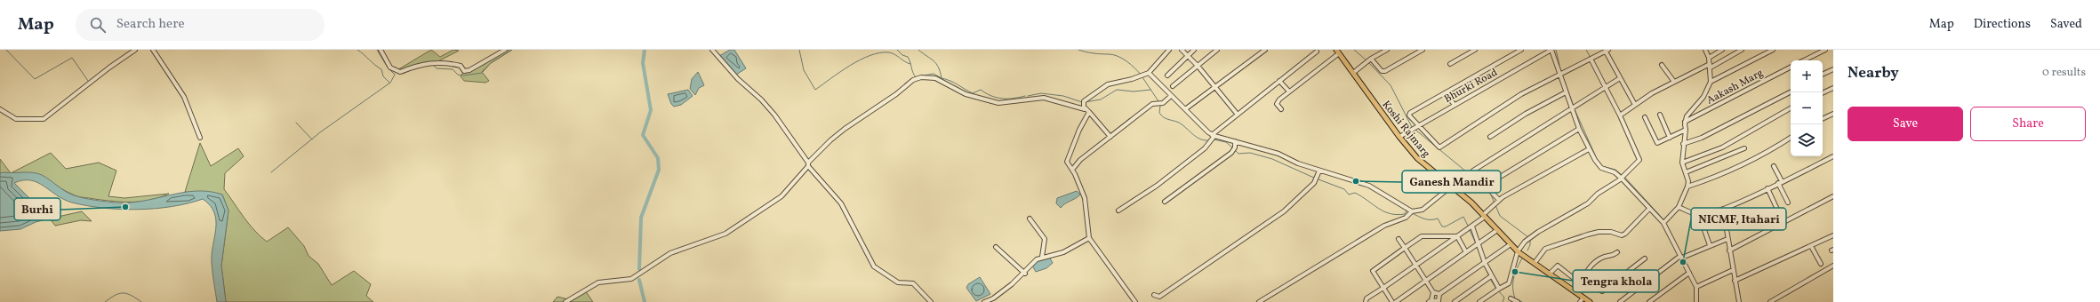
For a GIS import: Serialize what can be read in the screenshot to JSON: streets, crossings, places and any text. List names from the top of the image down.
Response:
{
  "streets": {
    "main road": ["Koshi Rajmarg"],
    "street": ["Bhurki Road", "Aakash Marg"]
  },
  "crossings": [
    ["Bhurki Road", "Koshi Rajmarg"]
  ],
  "places": [
    "Ganesh Mandir",
    "Burhi",
    "NICMF, Itahari",
    "Tengra khola"
  ],
  "page": {
    "header": "Map",
    "search": "Search here",
    "nav": ["Map", "Directions", "Saved"],
    "heading": ["Nearby", "0 results"],
    "map_buttons": ["+", "−"],
    "buttons": ["Save", "Share"]
  }
}
